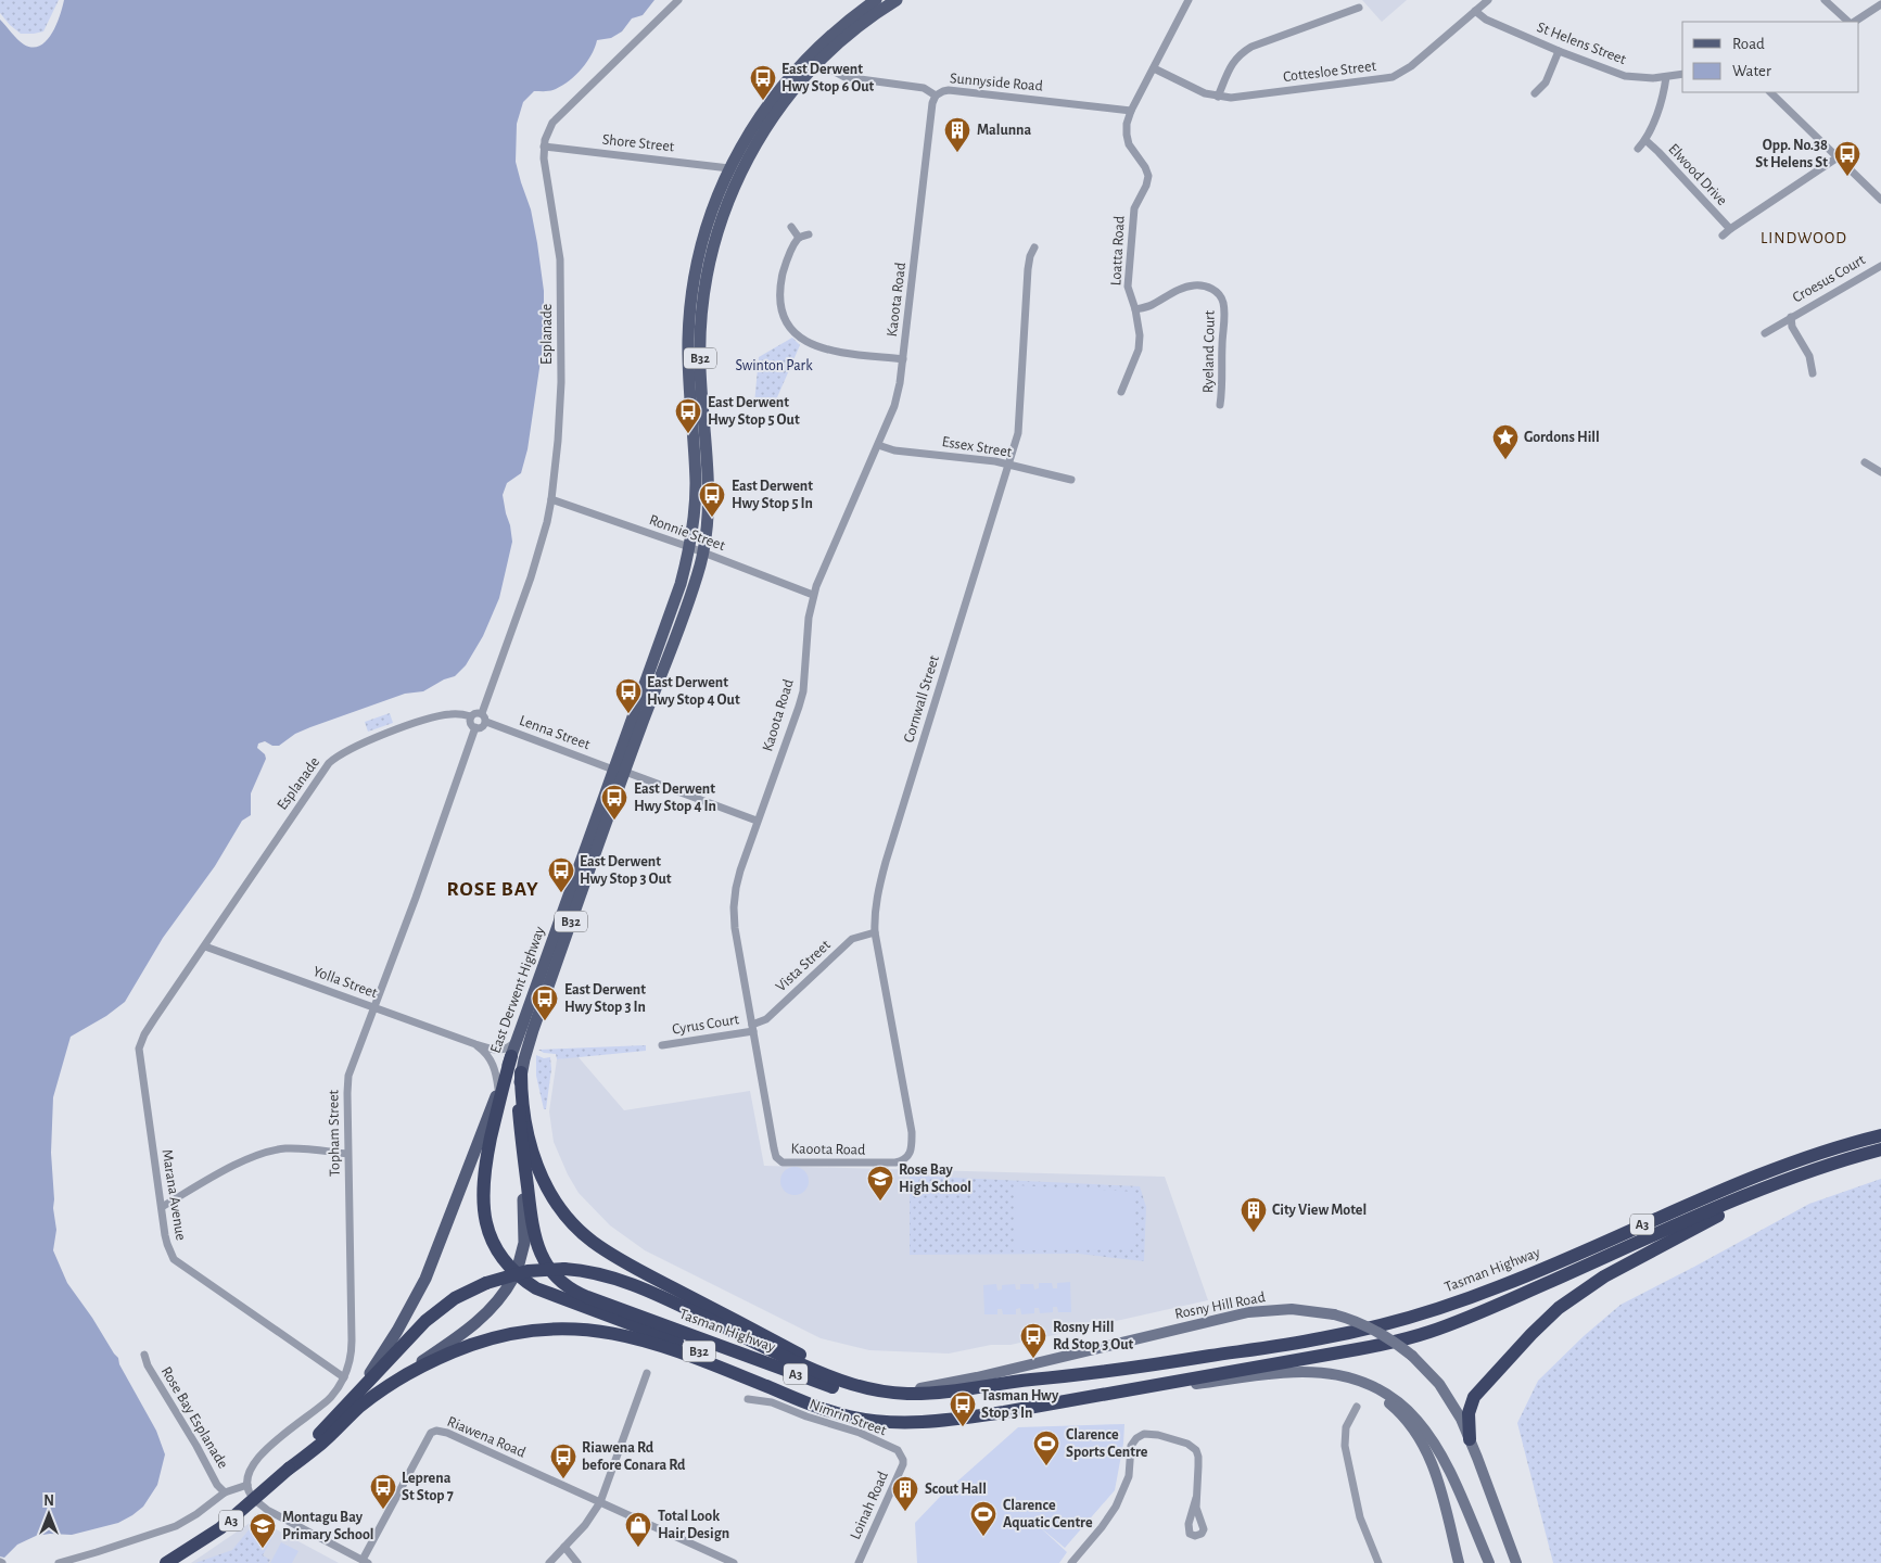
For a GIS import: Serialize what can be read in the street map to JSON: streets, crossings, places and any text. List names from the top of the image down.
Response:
{
  "streets": {
    "highway": ["B32", "A3", "Tasman Highway"],
    "main road": ["East Derwent Highway", "Rosny Hill Road"],
    "street": [
      "St Helens Street",
      "Cottesloe Street",
      "Sunnyside Road",
      "Shore Street",
      "Elwood Drive",
      "Loatta Road",
      "Croesus Court",
      "Kaoota Road",
      "Esplanade",
      "Ryeland Court",
      "Essex Street",
      "Ronnie Street",
      "Cornwall Street",
      "Lenna Street",
      "Vista Street",
      "Yolla Street",
      "Cyrus Court",
      "Topham Street",
      "Marana Avenue",
      "Rose Bay Esplanade",
      "Nimrin Street",
      "Riawena Road",
      "Loinah Road"
    ]
  },
  "crossings": [
    ["St Helens Street", "Cottesloe Street"],
    ["Cottesloe Street", "Loatta Road"],
    ["Sunnyside Road", "Loatta Road"],
    ["Sunnyside Road", "Kaoota Road"],
    ["Shore Street", "Esplanade"],
    ["Shore Street", "East Derwent Highway"],
    ["Loatta Road", "Ryeland Court"],
    ["Kaoota Road", "Essex Street"],
    ["Kaoota Road", "Ronnie Street"],
    ["Kaoota Road", "Cornwall Street"],
    ["Kaoota Road", "Lenna Street"],
    ["Kaoota Road", "Vista Street"],
    ["Kaoota Road", "Cyrus Court"],
    ["Esplanade", "Ronnie Street"],
    ["Esplanade", "Lenna Street"],
    ["Esplanade", "Yolla Street"],
    ["Esplanade", "Topham Street"],
    ["Esplanade", "Marana Avenue"],
    ["B32", "East Derwent Highway"],
    ["B32", "Tasman Highway"],
    ["Essex Street", "Cornwall Street"],
    ["Ronnie Street", "East Derwent Highway"],
    ["Cornwall Street", "Vista Street"],
    ["Lenna Street", "East Derwent Highway"],
    ["Lenna Street", "Topham Street"],
    ["Vista Street", "Cyrus Court"],
    ["Yolla Street", "East Derwent Highway"],
    ["Yolla Street", "Topham Street"],
    ["Yolla Street", "Marana Avenue"],
    ["East Derwent Highway", "Tasman Highway"],
    ["Topham Street", "Marana Avenue"],
    ["Tasman Highway", "Rosny Hill Road"],
    ["Nimrin Street", "Loinah Road"]
  ],
  "districts": ["LINDWOOD", "ROSE BAY"],
  "parks": ["Swinton Park"],
  "places": {
    "bus stop": [
      "East Derwent Hwy Stop 6 Out",
      "Opp. No.38 St Helens St",
      "East Derwent Hwy Stop 5 Out",
      "East Derwent Hwy Stop 5 In",
      "East Derwent Hwy Stop 4 Out",
      "East Derwent Hwy Stop 4 In",
      "East Derwent Hwy Stop 3 Out",
      "East Derwent Hwy Stop 3 In",
      "Rosny Hill Rd Stop 3 Out",
      "Tasman Hwy Stop 3 In",
      "Riawena Rd before Conara Rd",
      "Leprena St Stop 7"
    ],
    "building": ["Malunna", "City View Motel", "Scout Hall"],
    "place": ["Gordons Hill"],
    "school or university": ["Rose Bay High School", "Montagu Bay Primary School"],
    "sports": ["Clarence Sports Centre", "Clarence Aquatic Centre"],
    "shop": ["Total Look Hair Design"]
  },
  "legend": ["Road", "Water"],
  "north": "top"
}
